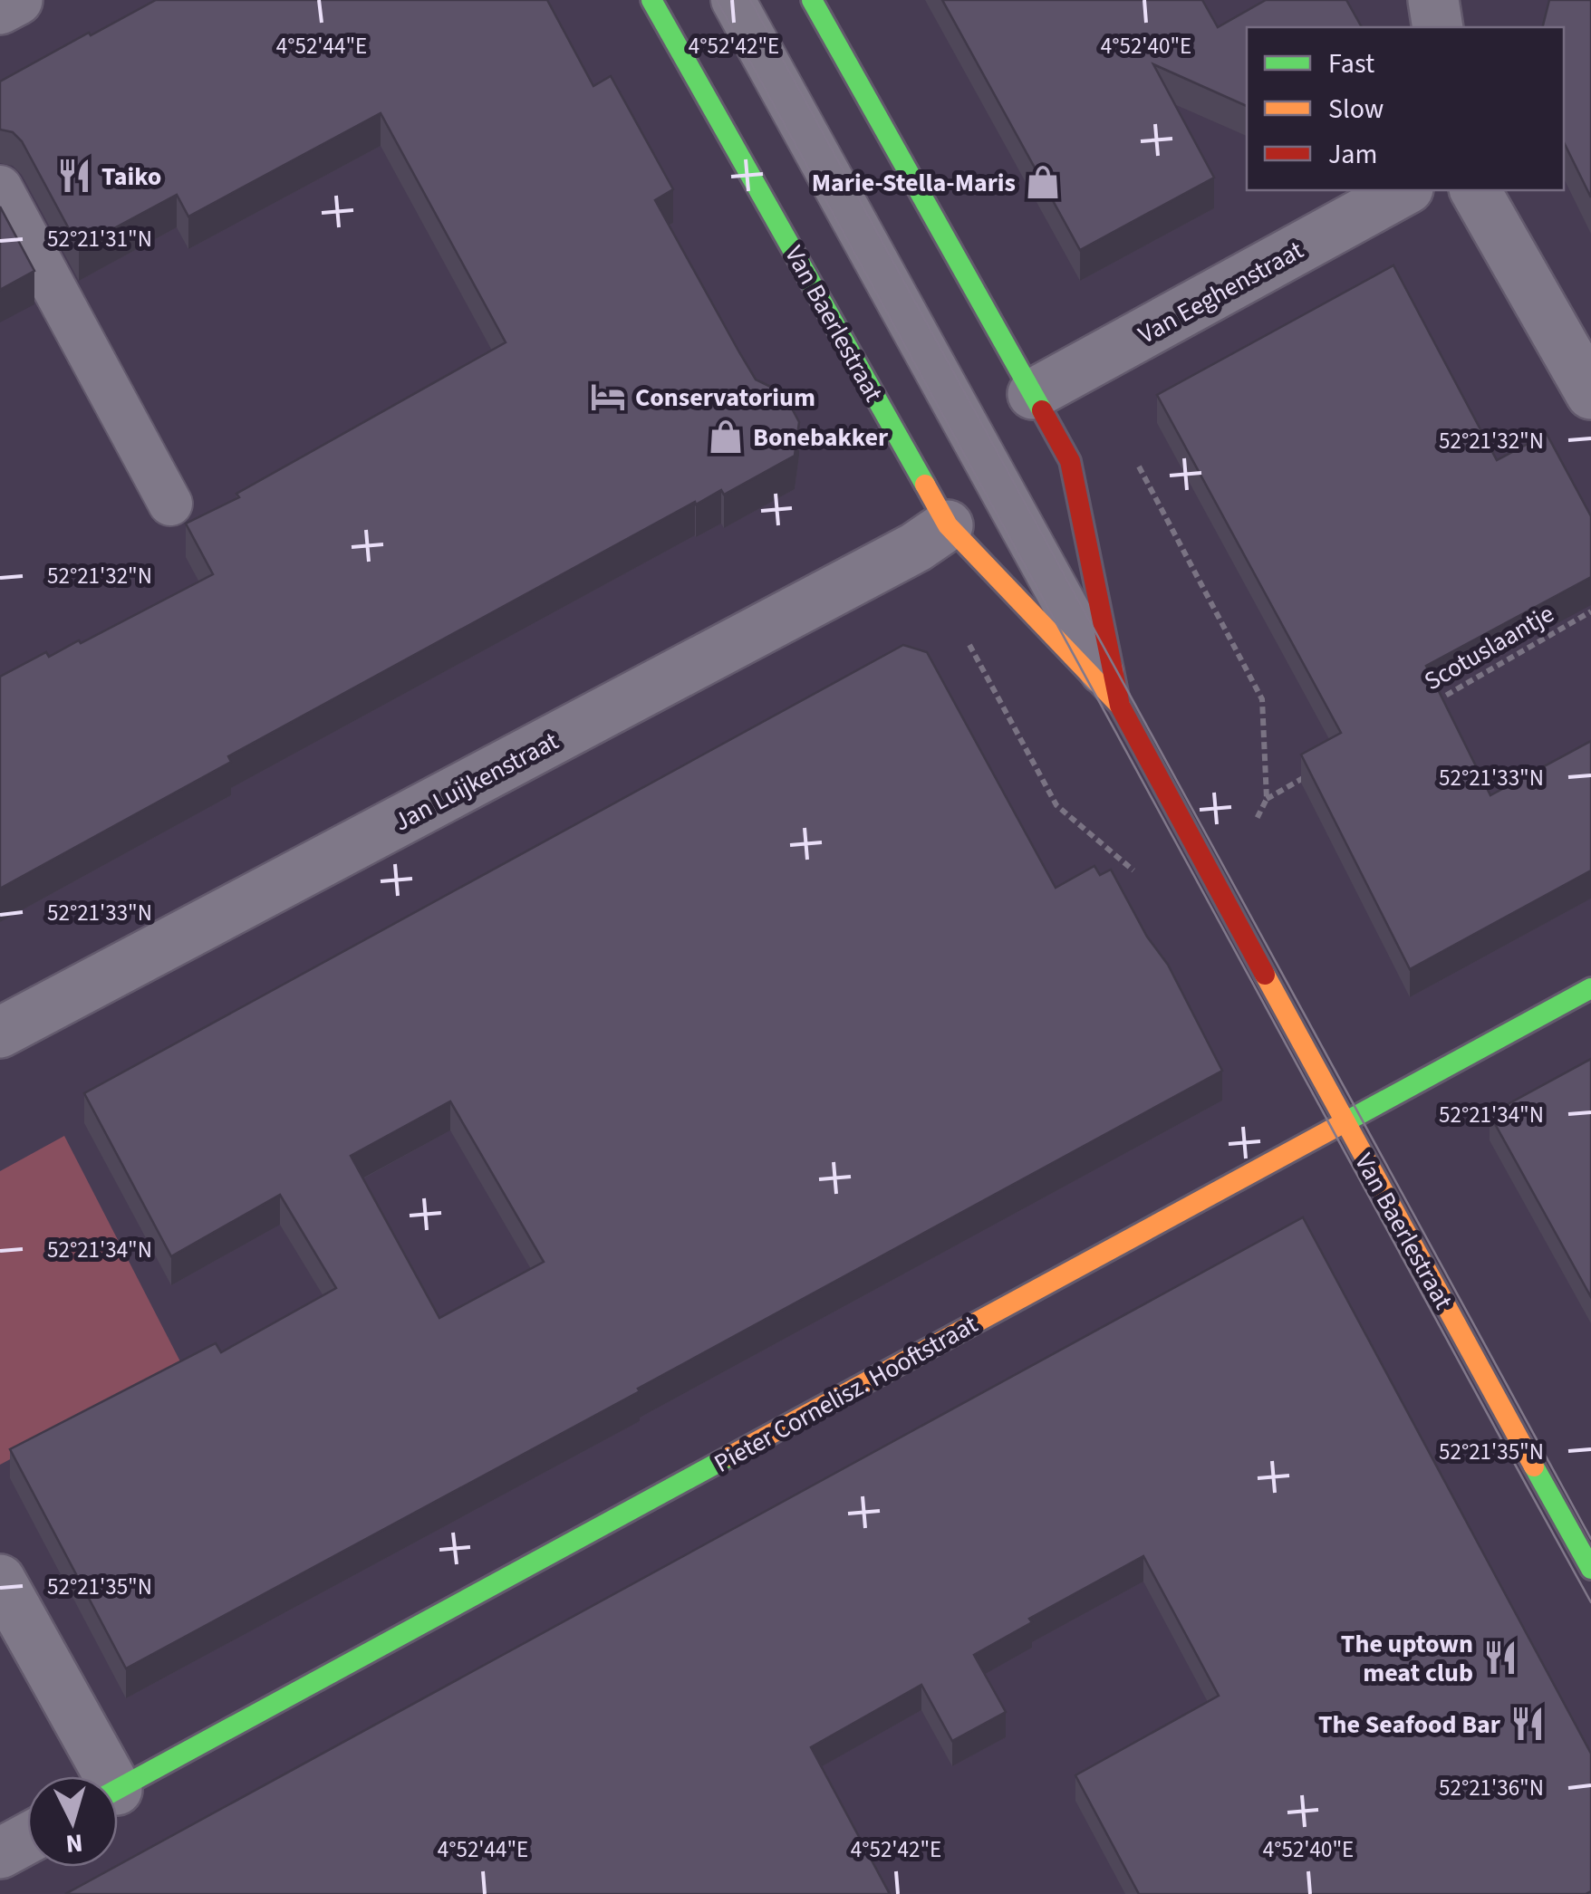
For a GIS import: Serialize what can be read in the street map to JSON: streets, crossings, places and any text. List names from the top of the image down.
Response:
{
  "streets": {
    "street": [
      "Van Eeghenstraat",
      "Van Baerlestraat",
      "Jan Luijkenstraat",
      "Pieter Cornelisz. Hooftstraat"
    ],
    "path": ["Scotuslaantje"]
  },
  "crossings": [
    ["Van Eeghenstraat", "Van Baerlestraat"],
    ["Van Baerlestraat", "Jan Luijkenstraat"],
    ["Van Baerlestraat", "Pieter Cornelisz. Hooftstraat"]
  ],
  "places": {
    "restaurant": ["Taiko", "The uptown meat club", "The Seafood Bar"],
    "shop": ["Marie-Stella-Maris", "Bonebakker"],
    "hotel": ["Conservatorium"]
  },
  "legend": ["Fast", "Slow", "Jam"],
  "north": "bottom",
  "coordinates": [
    "4°52'44\"E",
    "4°52'42\"E",
    "4°52'40\"E",
    "52°21'31\"N",
    "52°21'32\"N",
    "52°21'33\"N",
    "52°21'34\"N",
    "52°21'35\"N",
    "52°21'36\"N"
  ]
}
